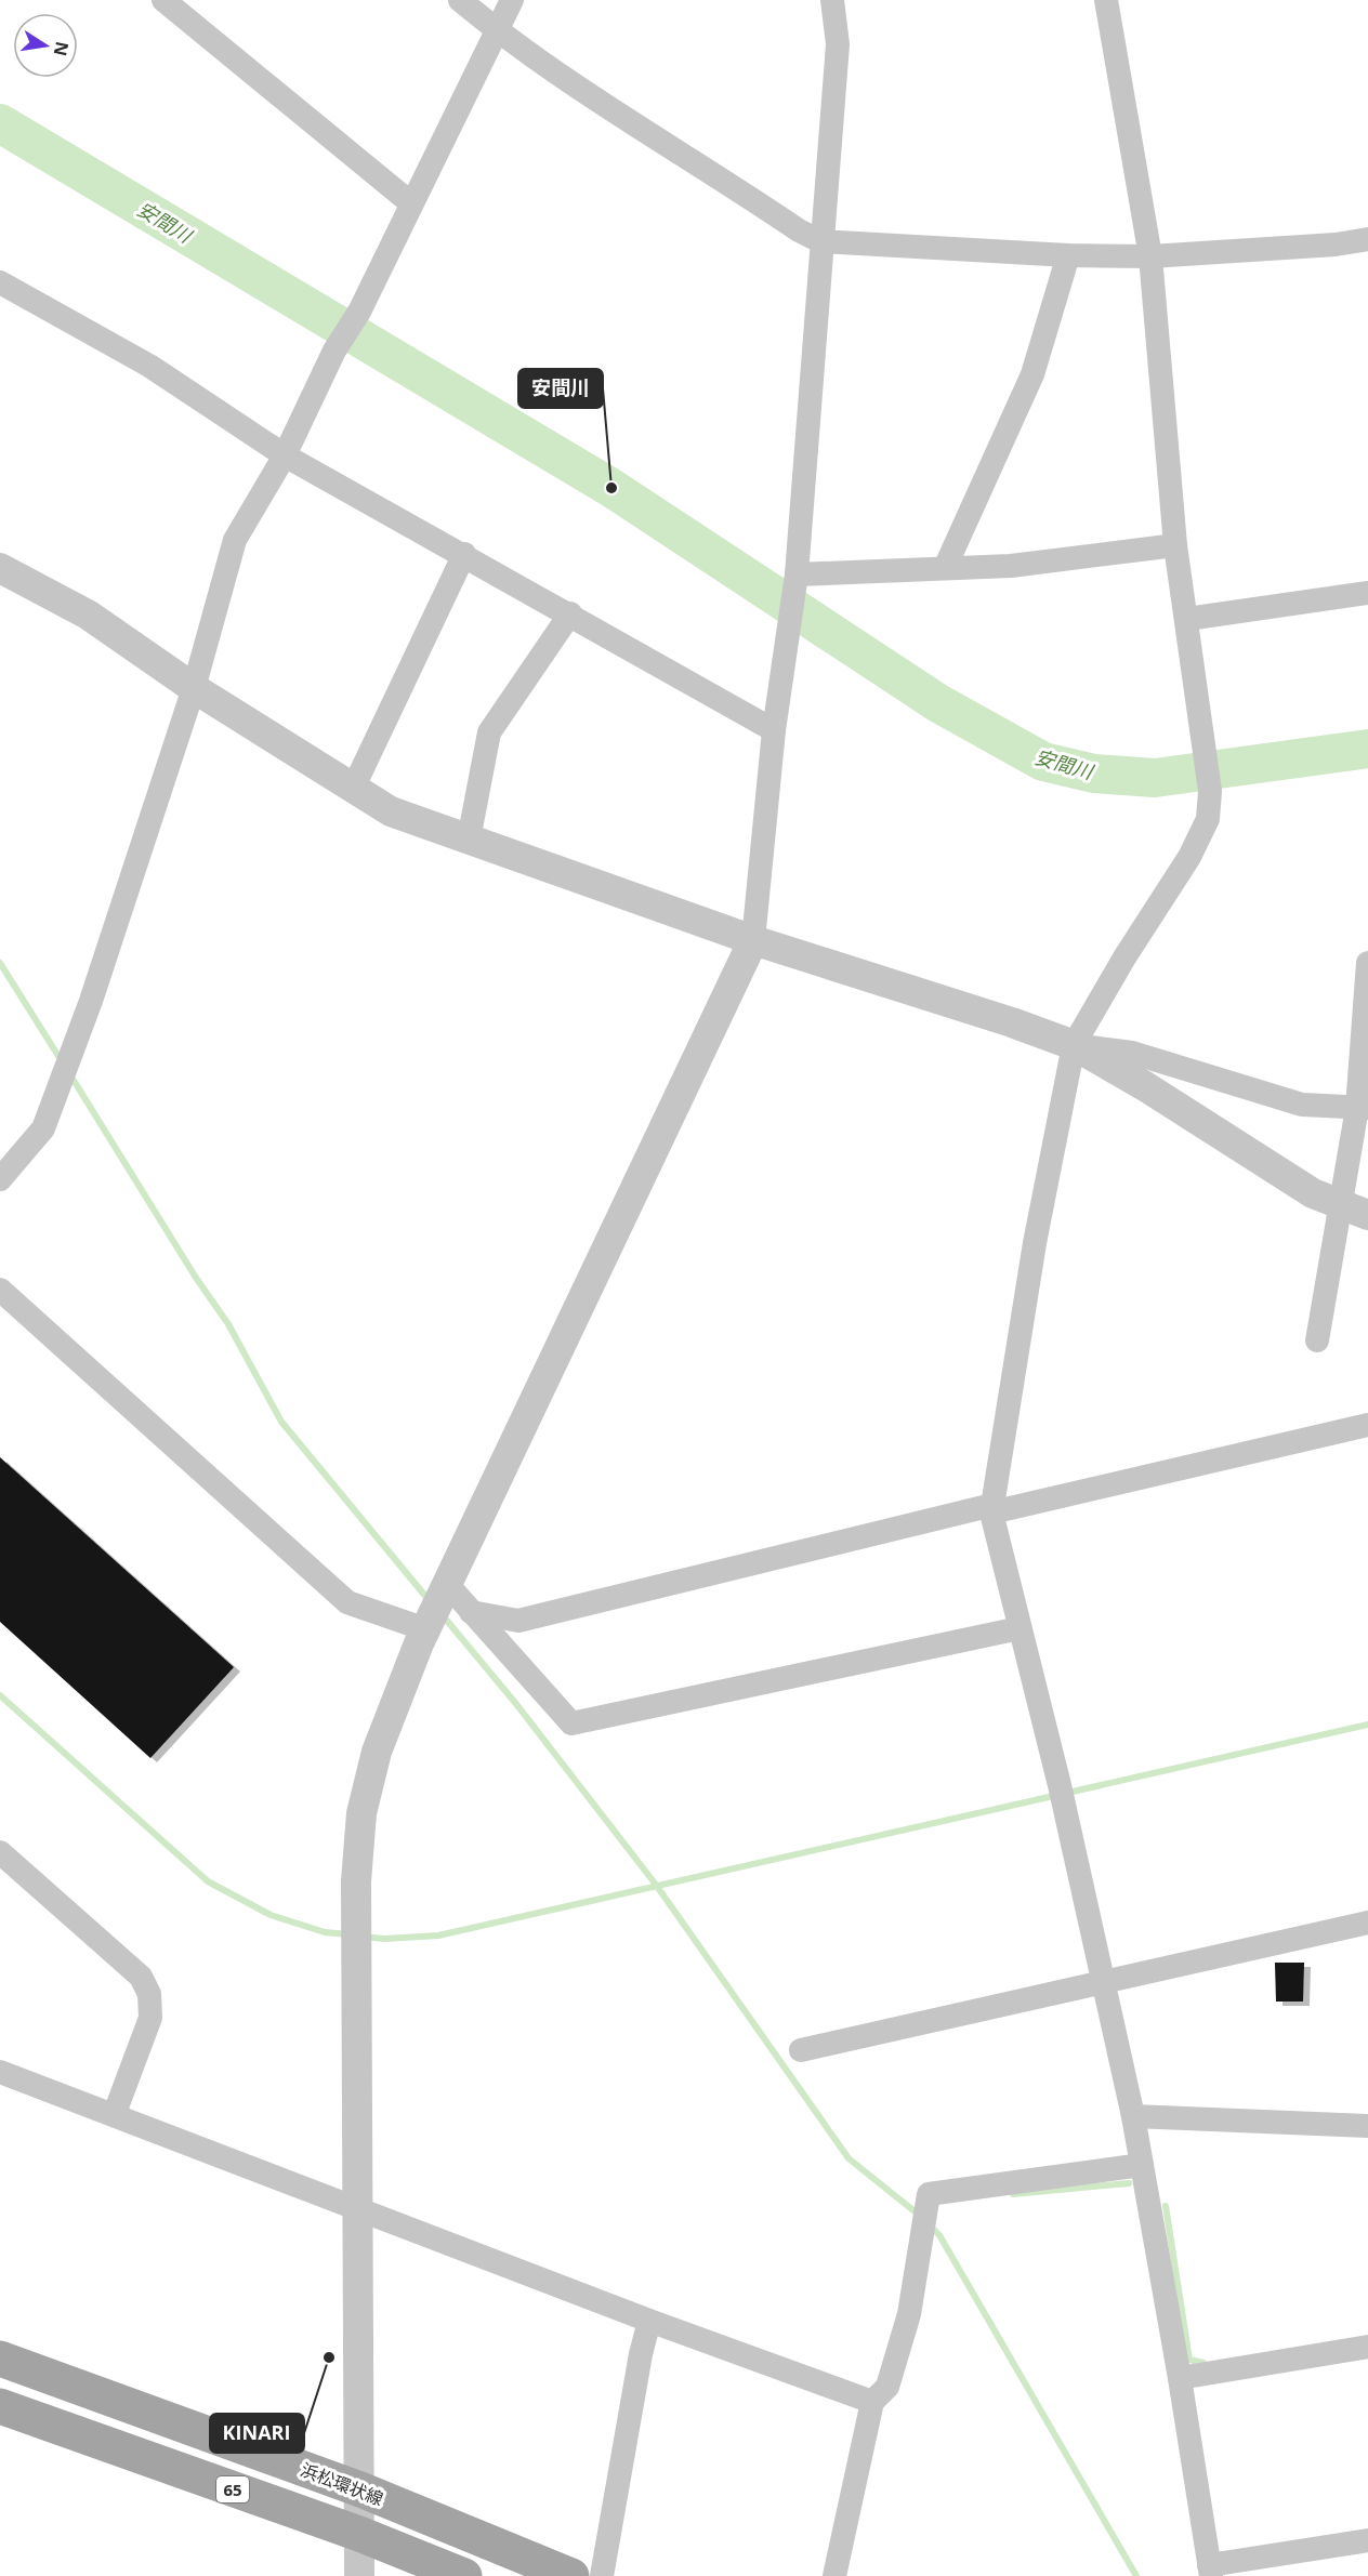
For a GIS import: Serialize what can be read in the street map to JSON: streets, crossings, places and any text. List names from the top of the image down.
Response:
{
  "streets": {
    "main road": ["浜松環状線", "65"]
  },
  "water": ["安間川"],
  "places": ["安間川", "KINARI"],
  "north": "right"
}
